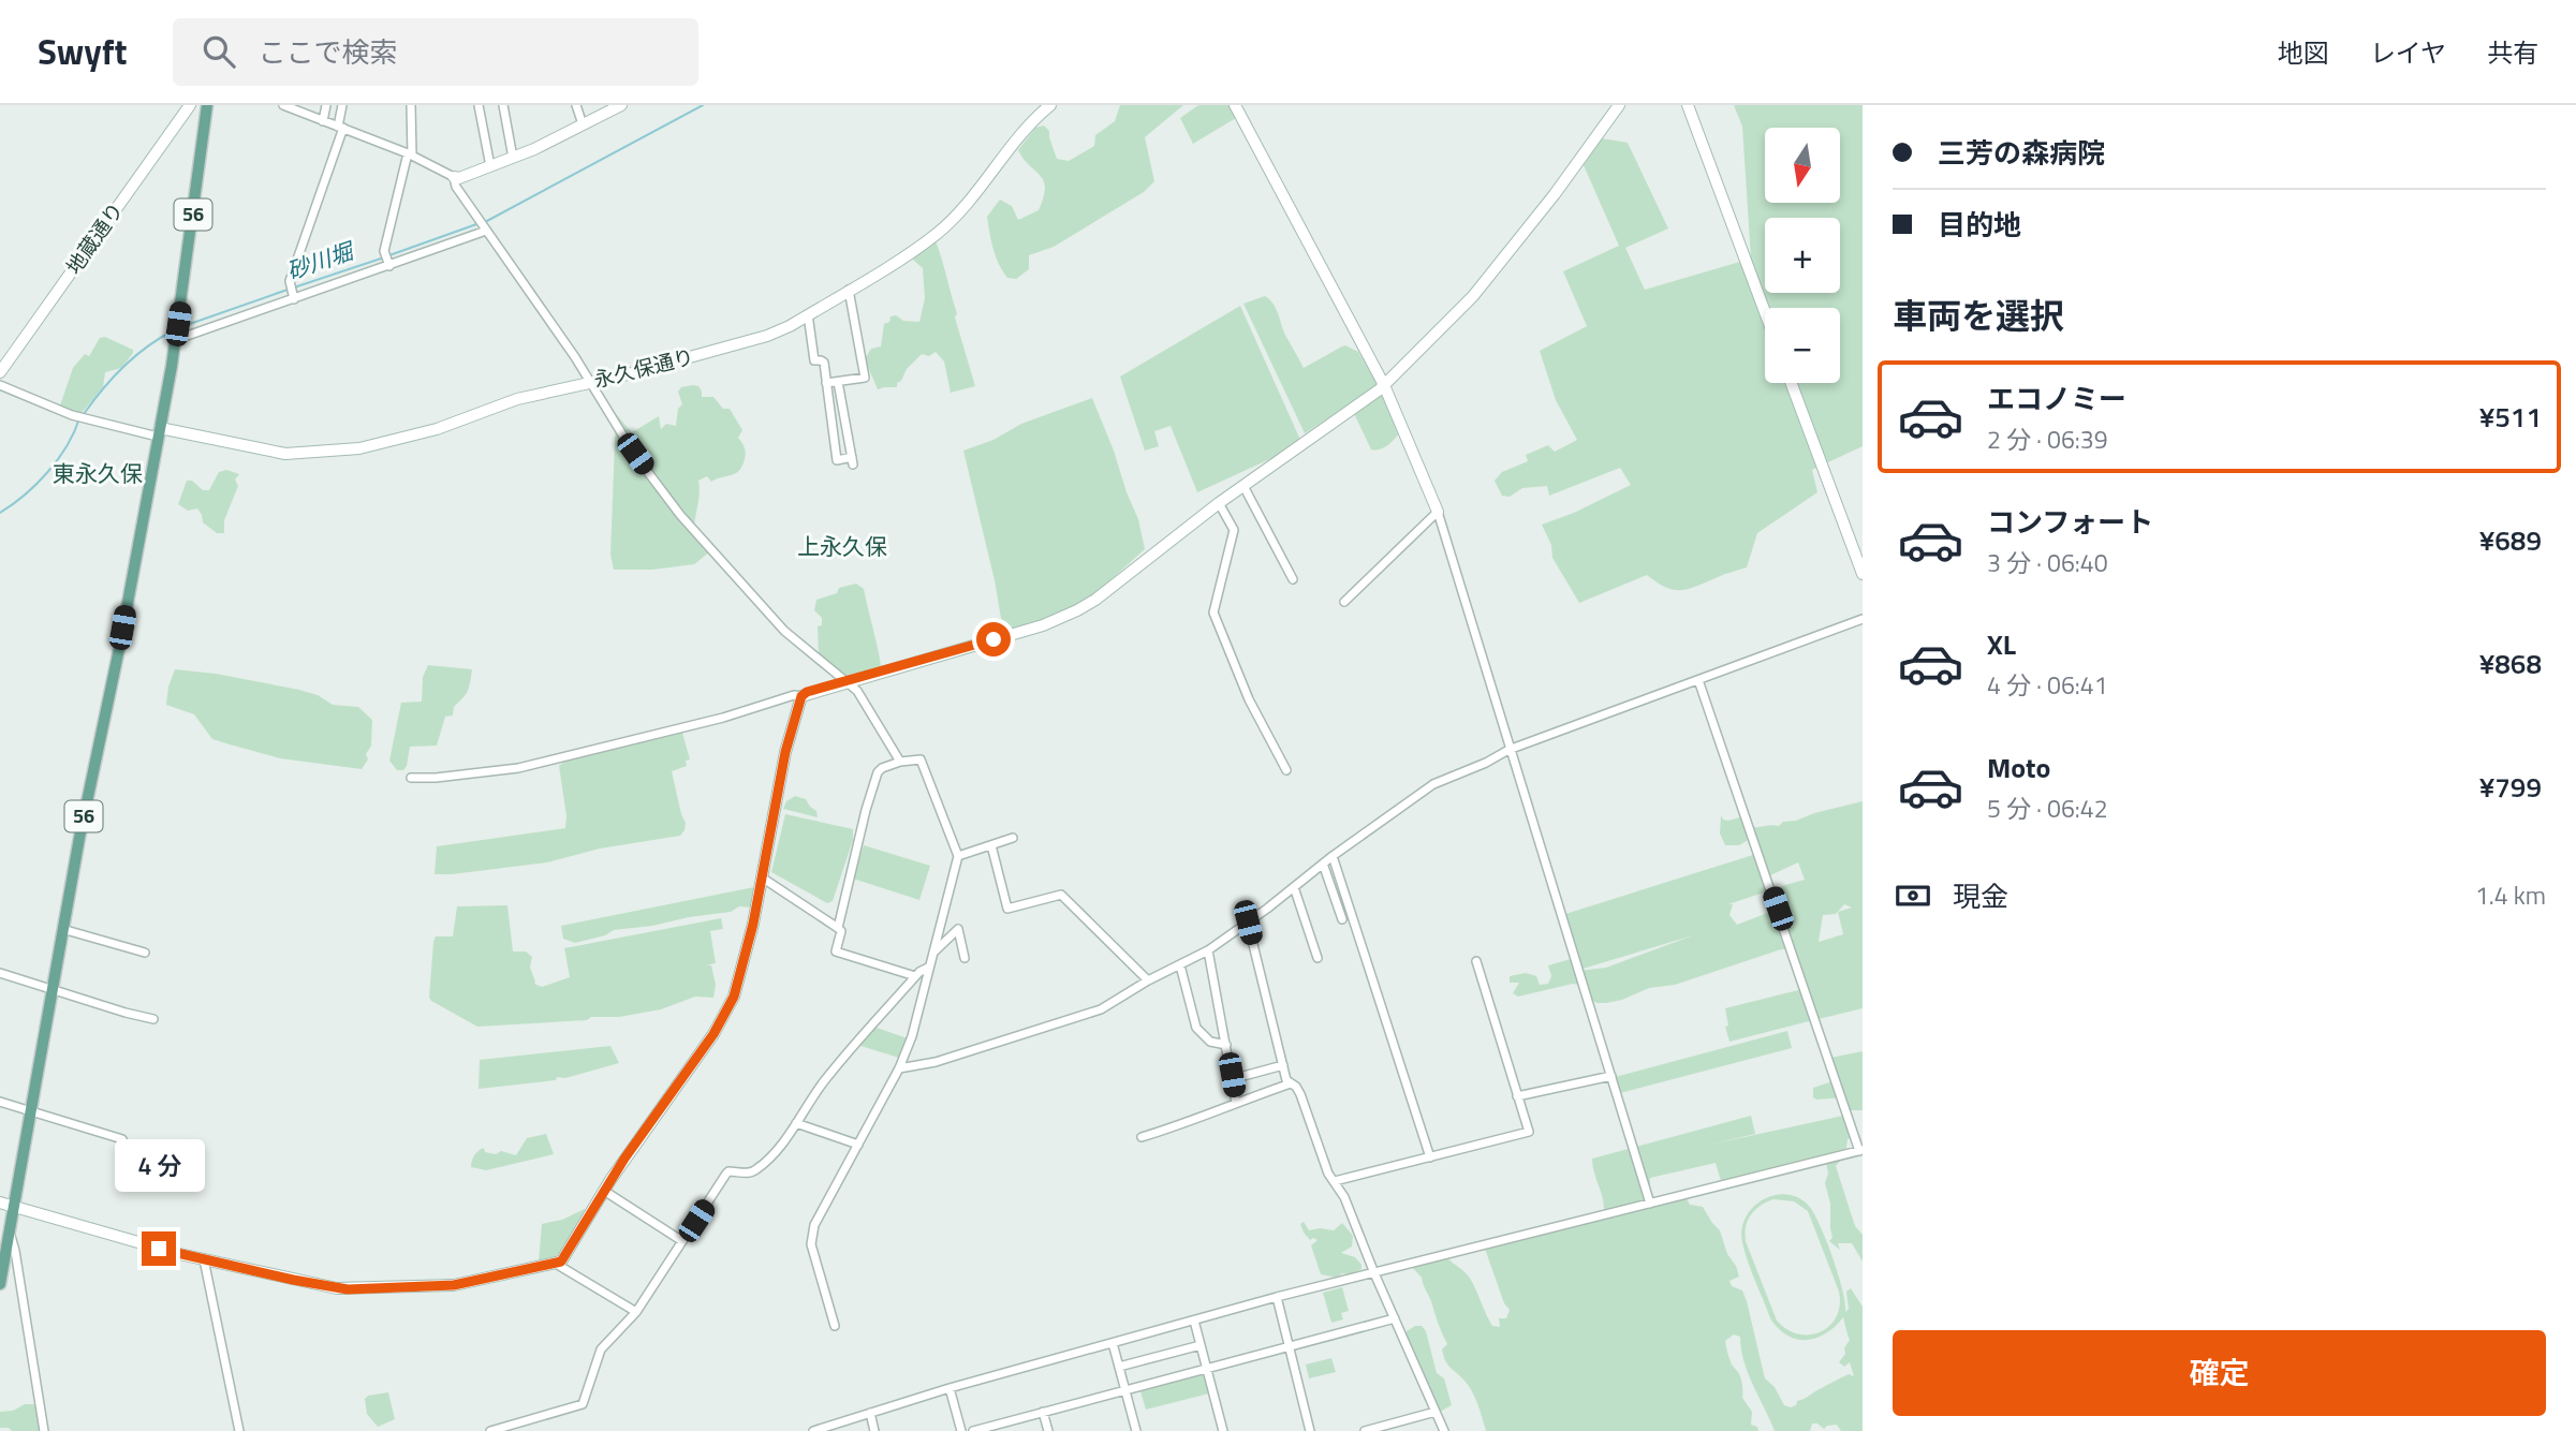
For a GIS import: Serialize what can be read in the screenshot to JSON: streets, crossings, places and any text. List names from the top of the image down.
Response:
{
  "streets": {
    "main road": ["56"],
    "street": ["地蔵通り", "永久保通り"]
  },
  "crossings": [
    ["56", "永久保通り"]
  ],
  "districts": ["東永久保", "上永久保"],
  "water": ["砂川堀"],
  "north": "bottom",
  "page": {
    "header": "Swyft",
    "search": "ここで検索",
    "nav": ["地図", "レイヤ", "共有"],
    "banner": ["三芳の森病院", "目的地"],
    "map_buttons": ["+", "−"],
    "heading": "車両を選択",
    "list": [
      {
        "name": "エコノミー",
        "note": "2 分 · 06:39",
        "value": "¥511"
      },
      {
        "name": "コンフォート",
        "note": "3 分 · 06:40",
        "value": "¥689"
      },
      {
        "name": "XL",
        "note": "4 分 · 06:41",
        "value": "¥868"
      },
      {
        "name": "Moto",
        "note": "5 分 · 06:42",
        "value": "¥799"
      }
    ],
    "pay": ["現金", "1.4 km"],
    "bubble": "4 分",
    "buttons": "確定"
  }
}
